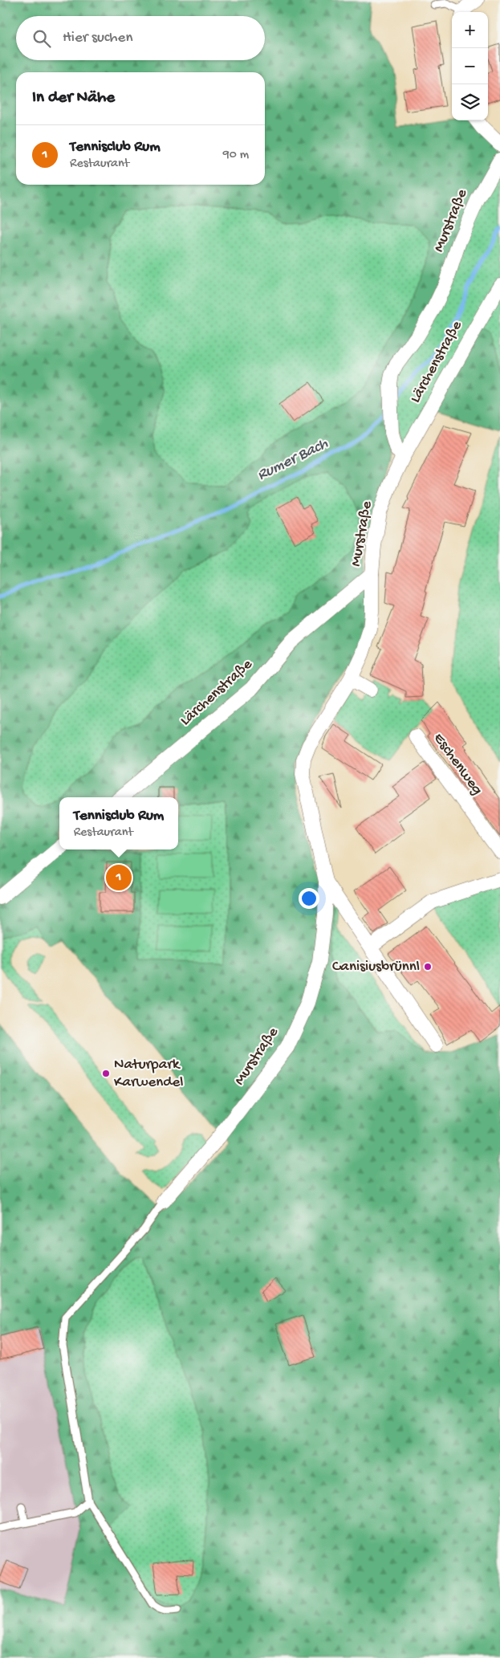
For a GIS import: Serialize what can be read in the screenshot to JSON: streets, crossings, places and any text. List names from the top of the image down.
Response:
{
  "streets": {
    "street": ["Murstraße", "Lärchenstraße", "Eschenweg"]
  },
  "crossings": [
    ["Murstraße", "Lärchenstraße"]
  ],
  "water": ["Rumer Bach"],
  "places": ["Canisiusbrünnl", "Naturpark Karwendel"],
  "page": {
    "map_buttons": ["+", "−"],
    "search": "Hier suchen",
    "heading": "In der Nähe",
    "list": [
      {
        "mark": "1",
        "name": "Tennisclub Rum",
        "note": "Restaurant",
        "value": "90 m"
      }
    ],
    "popup": ["Tennisclub Rum", "Restaurant"],
    "pins": "1"
  }
}
